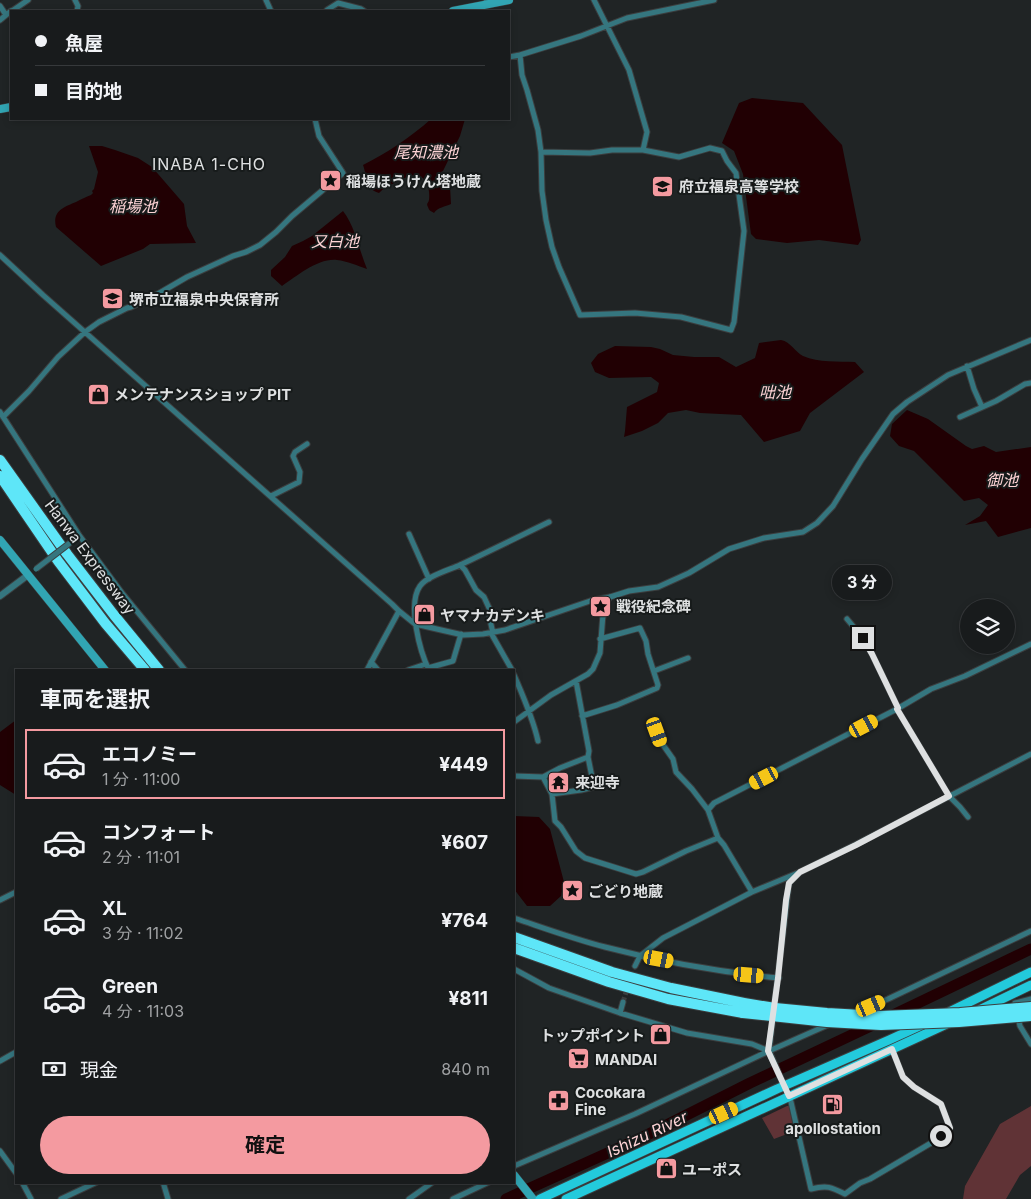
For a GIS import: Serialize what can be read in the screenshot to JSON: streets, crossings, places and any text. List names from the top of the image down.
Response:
{
  "streets": {
    "highway": ["Hanwa Expressway"]
  },
  "districts": ["INABA 1-CHO"],
  "water": [
    "尾知濃池",
    "稲場池",
    "又白池",
    "咄池",
    "御池",
    "Ishizu River"
  ],
  "places": {
    "place": ["稲場ほうけん塔地蔵", "戦役紀念碑", "ごどり地蔵"],
    "school or university": ["府立福泉高等学校", "堺市立福泉中央保育所"],
    "shop": [
      "メンテナンスショップ PIT",
      "ヤマナカデンキ",
      "トップポイント",
      "ユーポス"
    ],
    "temple": ["来迎寺"],
    "supermarket": ["MANDAI"],
    "pharmacy": ["Cocokara Fine"],
    "fuel station": ["apollostation"]
  },
  "page": {
    "banner": ["魚屋", "目的地"],
    "bubble": "3 分",
    "heading": "車両を選択",
    "list": [
      {
        "name": "エコノミー",
        "note": "1 分 · 11:00",
        "value": "¥449"
      },
      {
        "name": "コンフォート",
        "note": "2 分 · 11:01",
        "value": "¥607"
      },
      {
        "name": "XL",
        "note": "3 分 · 11:02",
        "value": "¥764"
      },
      {
        "name": "Green",
        "note": "4 分 · 11:03",
        "value": "¥811"
      }
    ],
    "pay": ["現金", "840 m"],
    "buttons": "確定"
  }
}
